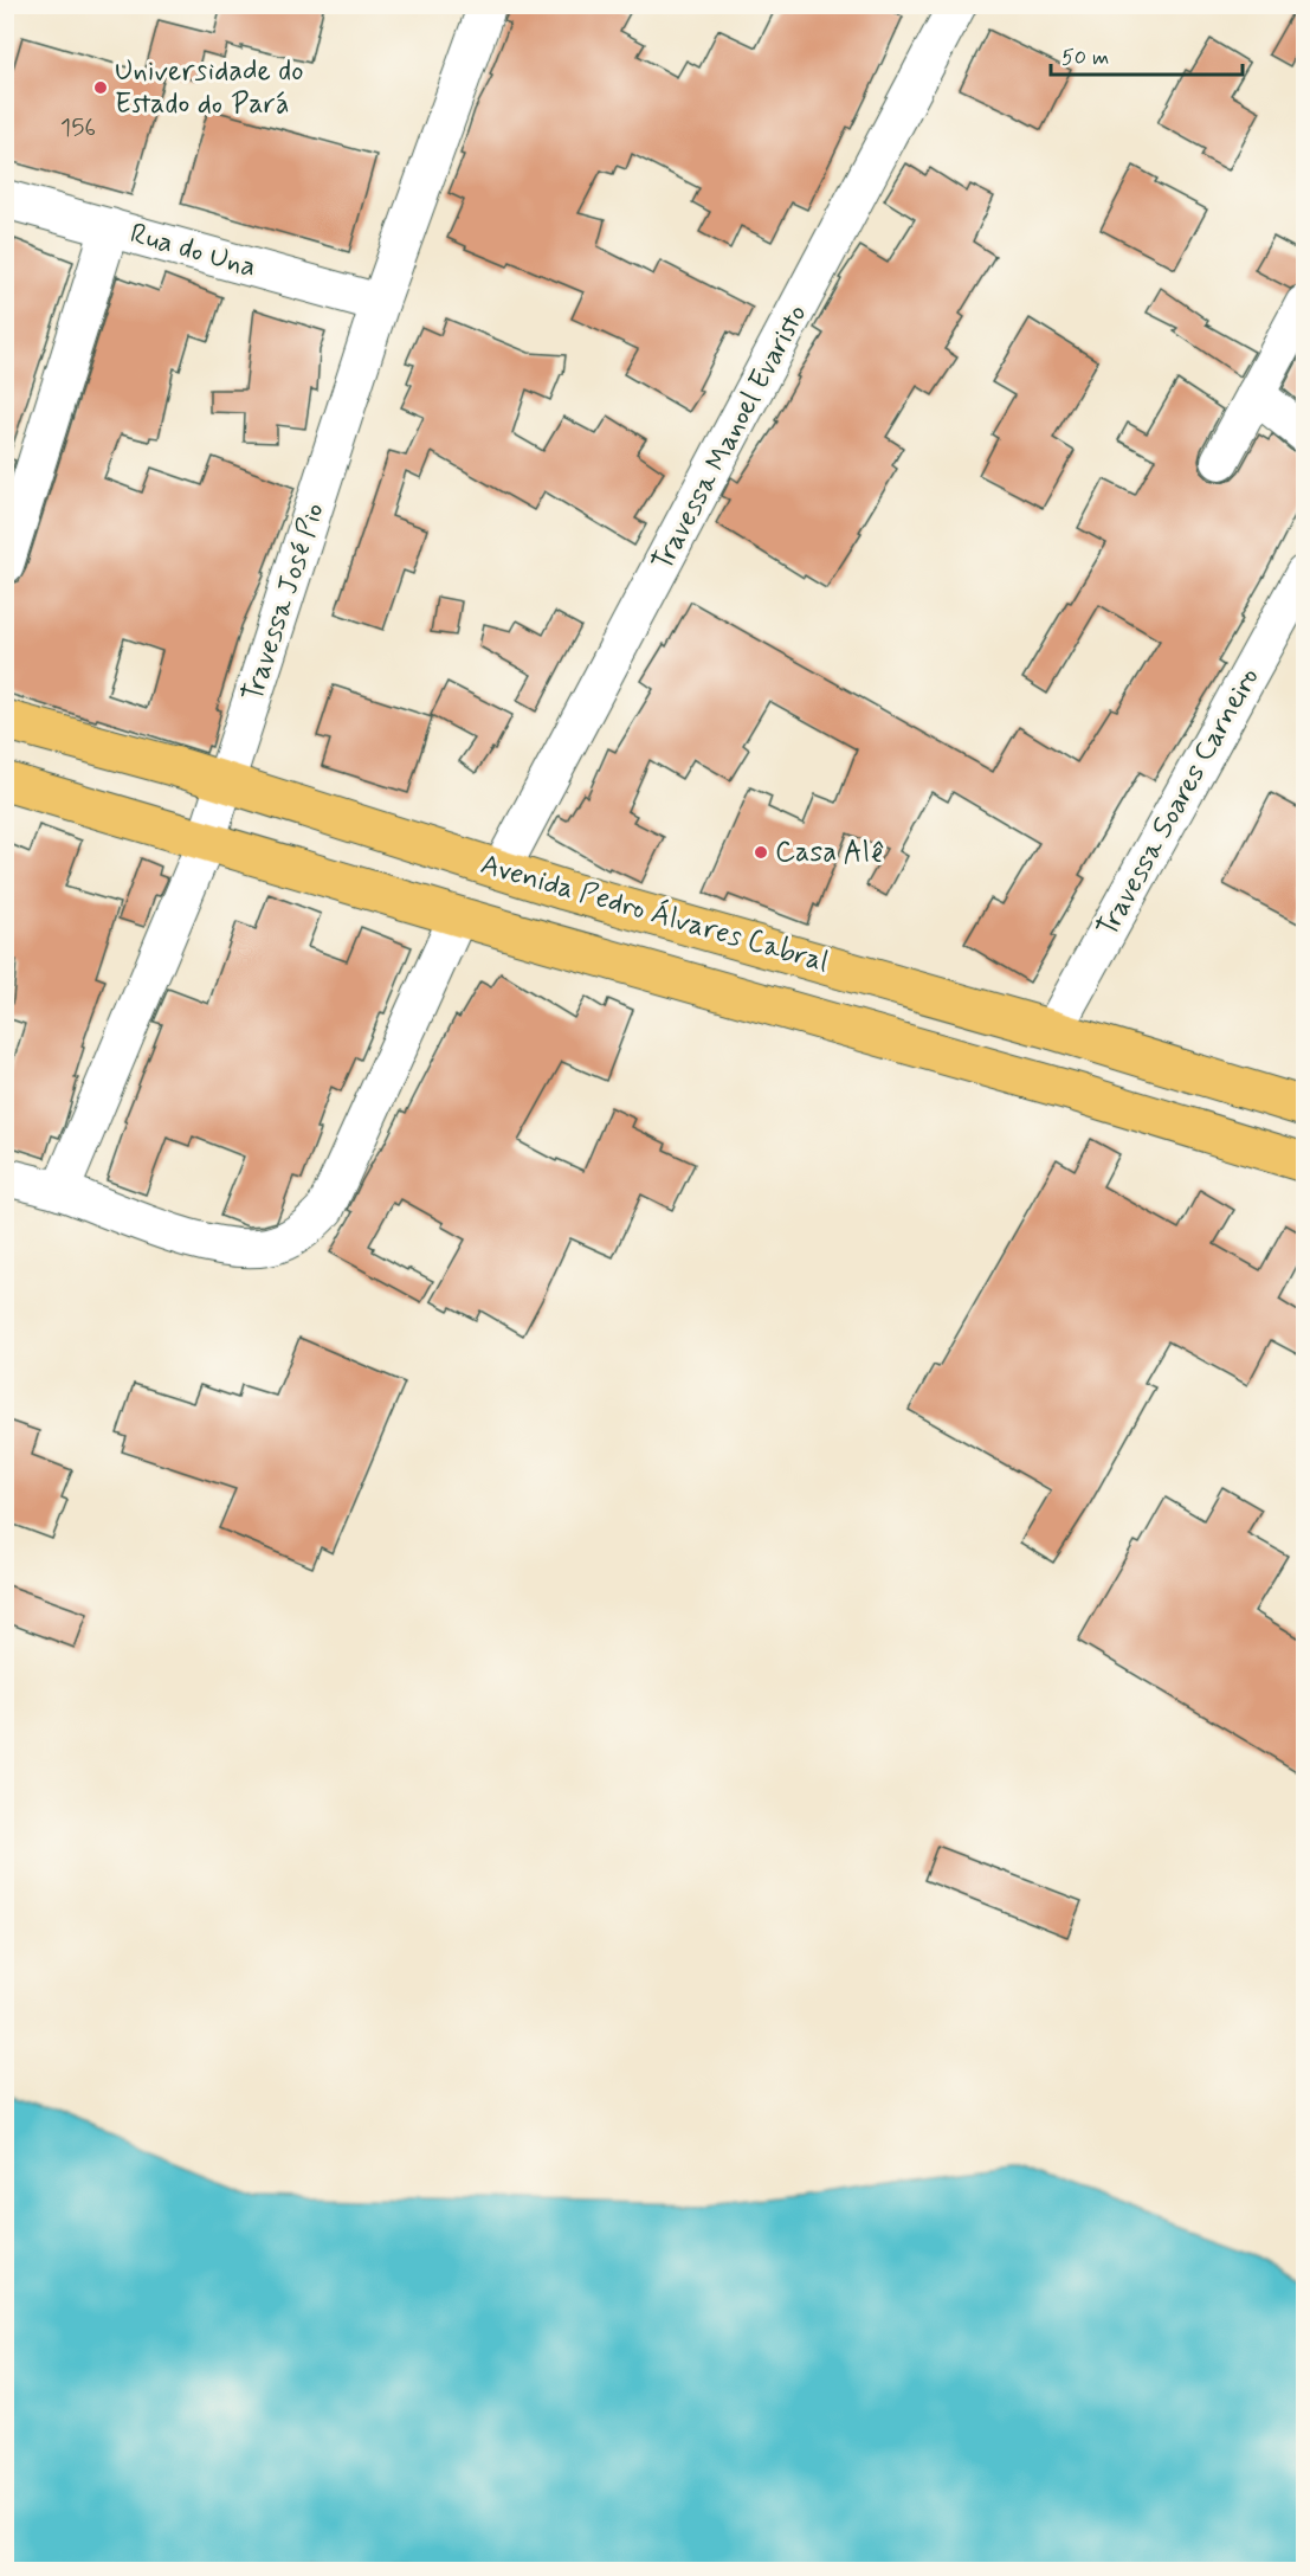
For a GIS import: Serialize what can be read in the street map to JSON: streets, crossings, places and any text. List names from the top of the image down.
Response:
{
  "streets": {
    "main road": ["Avenida Pedro Álvares Cabral"],
    "street": [
      "Rua do Una",
      "Travessa Manoel Evaristo",
      "Travessa José Pio",
      "Travessa Soares Carneiro"
    ]
  },
  "crossings": [
    ["Rua do Una", "Travessa José Pio"],
    ["Travessa Manoel Evaristo", "Avenida Pedro Álvares Cabral"],
    ["Travessa José Pio", "Avenida Pedro Álvares Cabral"],
    ["Travessa Soares Carneiro", "Avenida Pedro Álvares Cabral"]
  ],
  "places": ["Universidade do Estado do Pará", "Casa Alê"],
  "house_numbers": ["156"],
  "scale_bar": "50 m"
}
